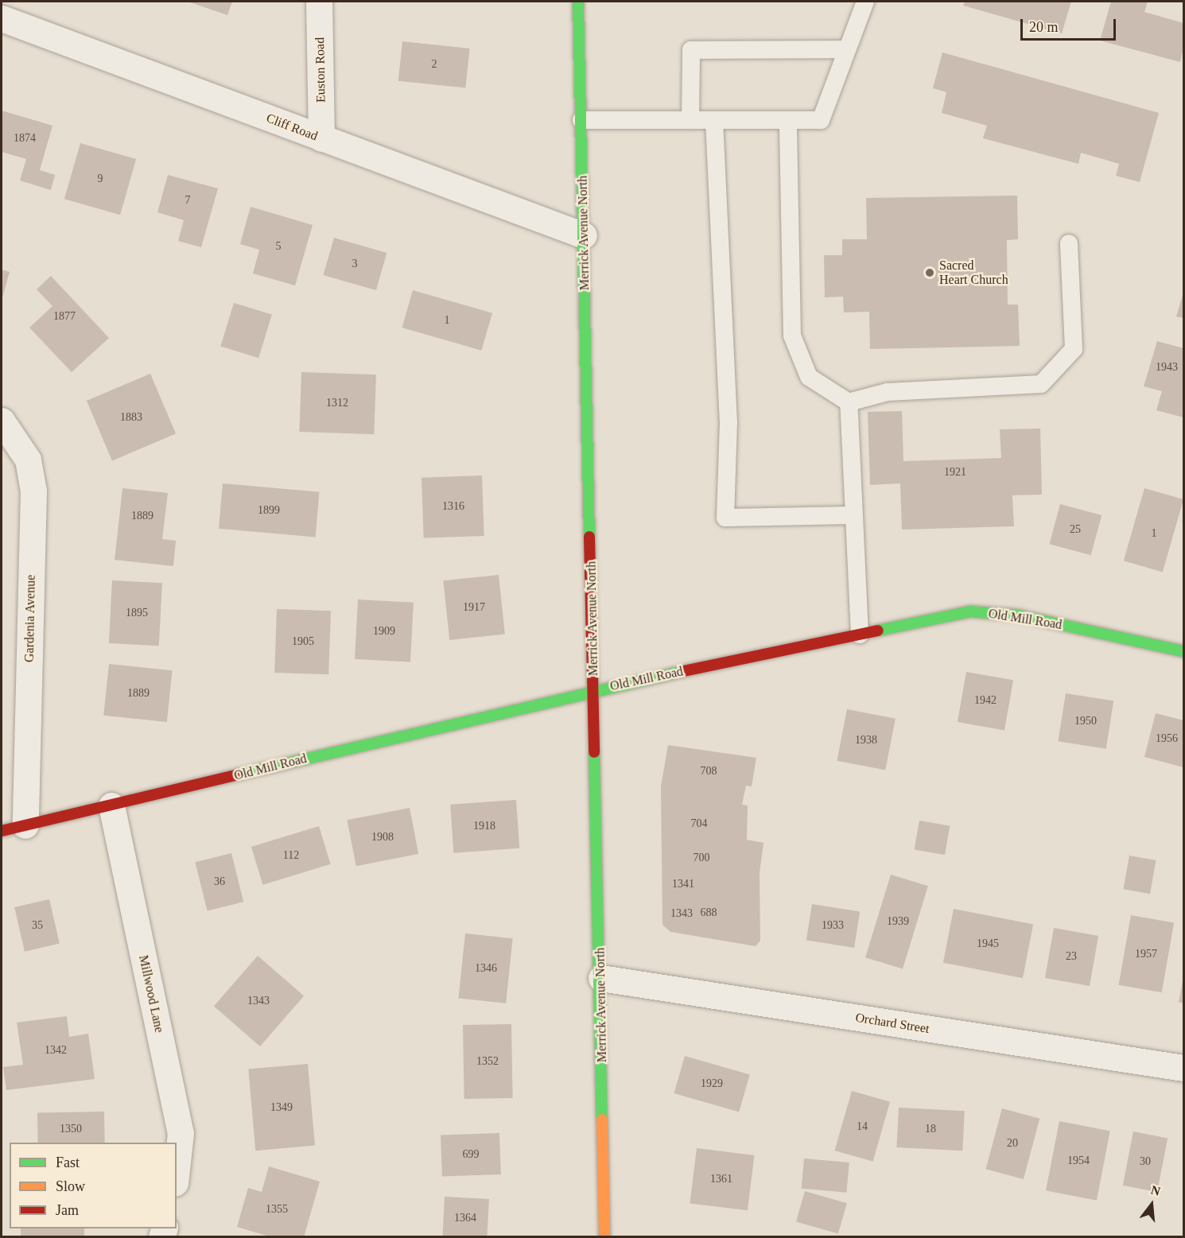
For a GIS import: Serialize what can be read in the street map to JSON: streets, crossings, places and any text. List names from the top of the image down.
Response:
{
  "streets": {
    "main road": ["Merrick Avenue North", "Old Mill Road"],
    "street": [
      "Euston Road",
      "Cliff Road",
      "Gardenia Avenue",
      "Millwood Lane",
      "Orchard Street"
    ]
  },
  "crossings": [
    ["Euston Road", "Cliff Road"],
    ["Cliff Road", "Merrick Avenue North"],
    ["Merrick Avenue North", "Old Mill Road"],
    ["Merrick Avenue North", "Orchard Street"],
    ["Gardenia Avenue", "Old Mill Road"],
    ["Old Mill Road", "Millwood Lane"]
  ],
  "places": ["Sacred Heart Church"],
  "house_numbers": [
    "2",
    "1874",
    "9",
    "7",
    "5",
    "3",
    "1877",
    "1",
    "1943",
    "1312",
    "1883",
    "1921",
    "1316",
    "1899",
    "1889",
    "25",
    "1",
    "1917",
    "1895",
    "1909",
    "1905",
    "1889",
    "1942",
    "1950",
    "1956",
    "1938",
    "708",
    "704",
    "1918",
    "1908",
    "112",
    "700",
    "36",
    "1341",
    "688",
    "1343",
    "1939",
    "35",
    "1933",
    "1945",
    "1957",
    "23",
    "1346",
    "1343",
    "1342",
    "1352",
    "1929",
    "1349",
    "14",
    "1350",
    "18",
    "20",
    "699",
    "1954",
    "30",
    "1361",
    "1355",
    "1364"
  ],
  "legend": ["Fast", "Slow", "Jam"],
  "scale_bar": "20 m",
  "north": "top"
}
